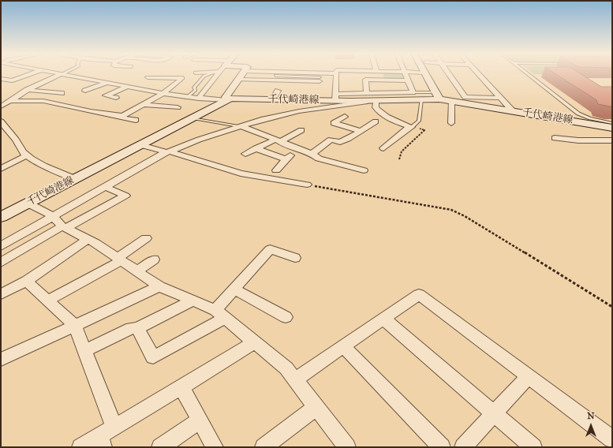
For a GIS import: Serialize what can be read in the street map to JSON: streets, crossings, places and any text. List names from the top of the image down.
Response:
{
  "streets": {
    "main road": ["千代崎港線"]
  },
  "north": "top"
}
